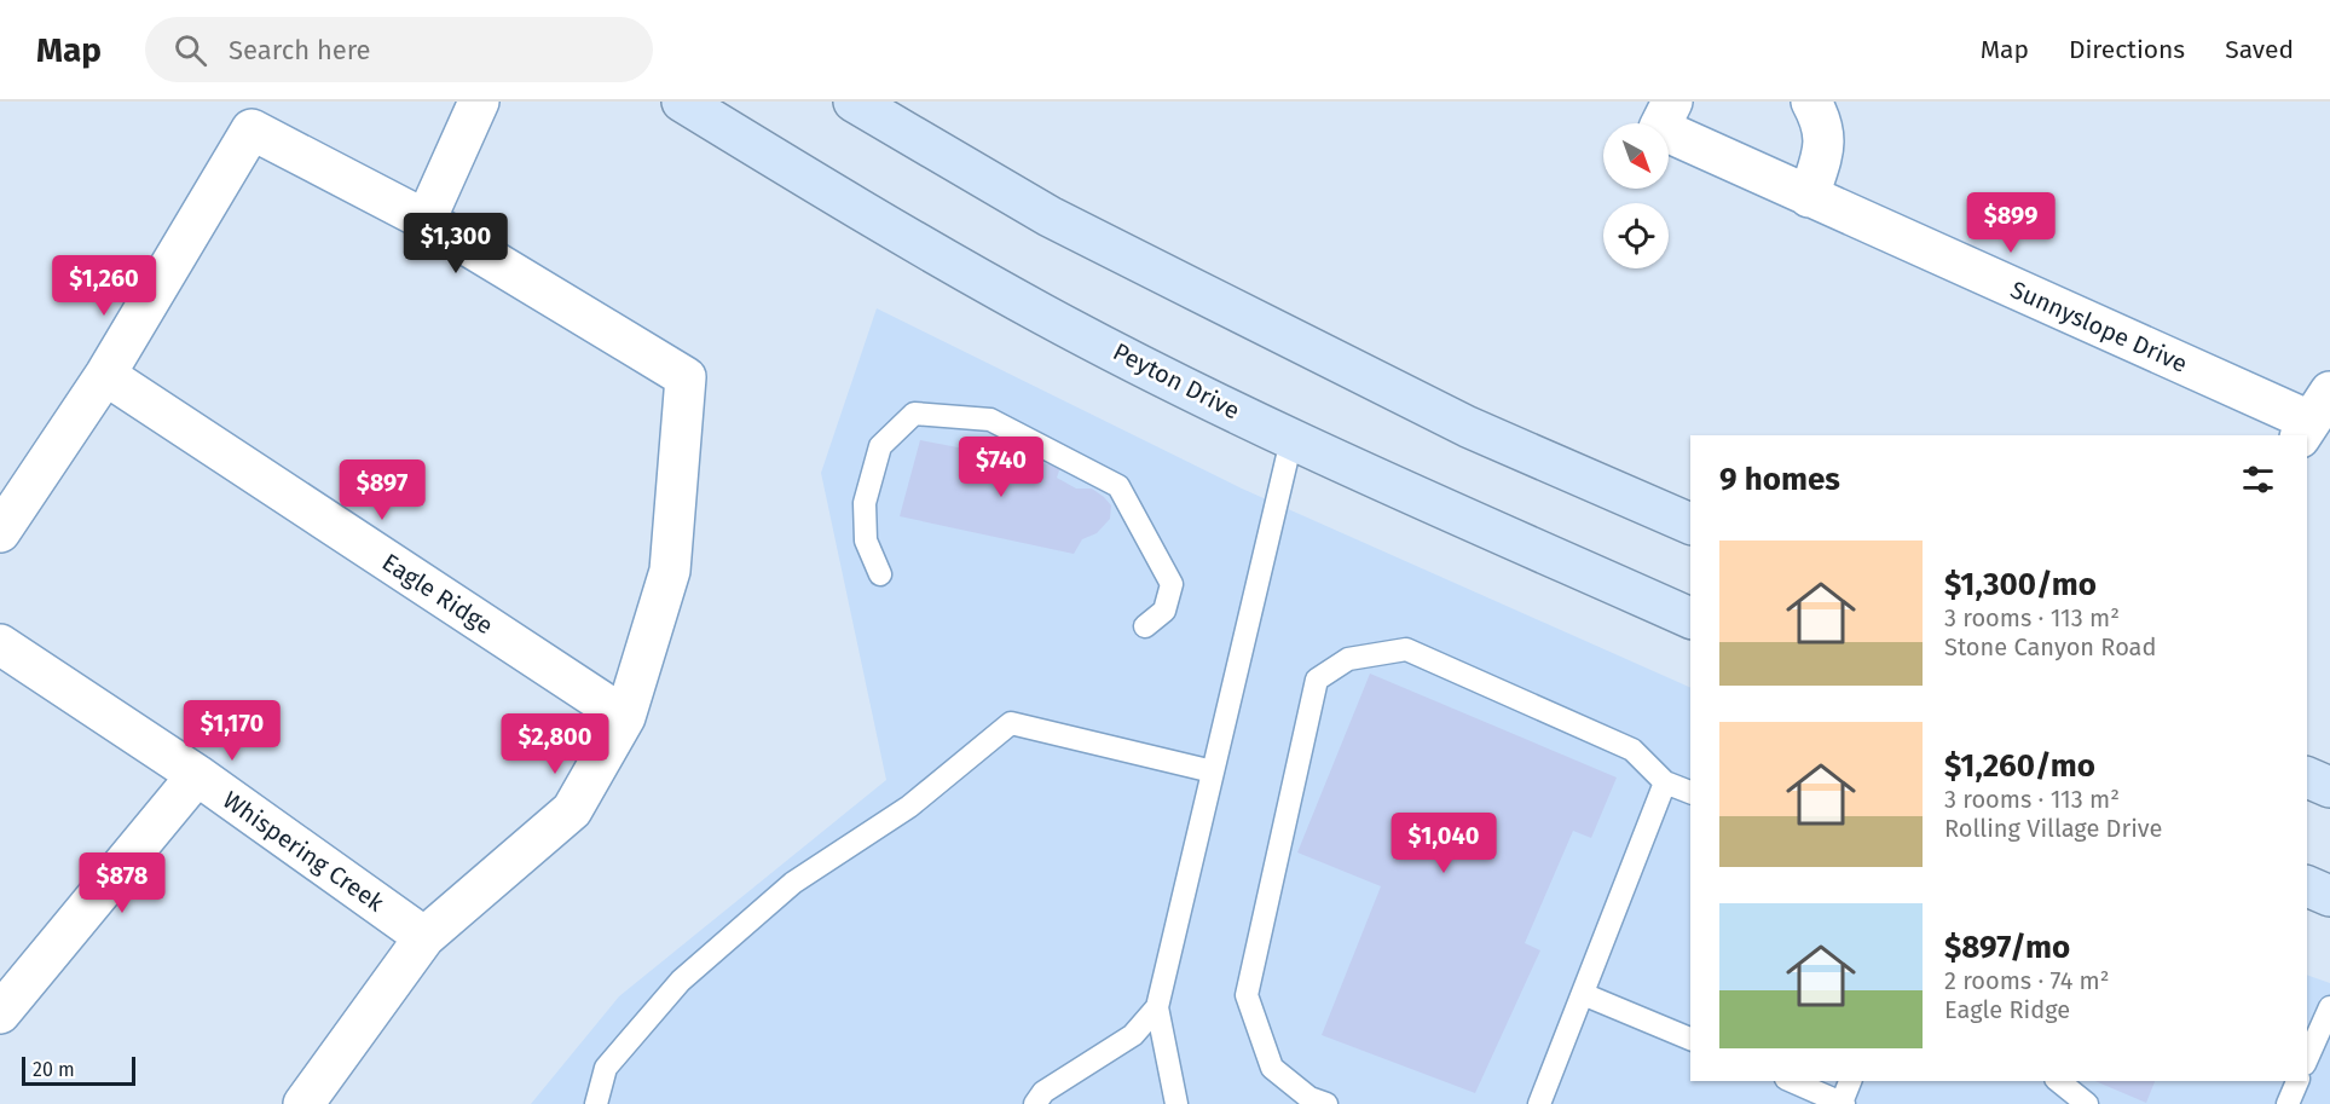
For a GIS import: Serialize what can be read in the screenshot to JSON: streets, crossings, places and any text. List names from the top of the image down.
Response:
{
  "streets": {
    "main road": ["Peyton Drive"],
    "street": ["Sunnyslope Drive", "Eagle Ridge", "Whispering Creek"]
  },
  "scale_bar": "20 m",
  "north": "bottom right",
  "page": {
    "header": "Map",
    "search": "Search here",
    "nav": ["Map", "Directions", "Saved"],
    "price": [
      "$899",
      "$1,300",
      "$1,260",
      "$740",
      "$897",
      "$1,170",
      "$2,800",
      "$1,040",
      "$878"
    ],
    "heading": "9 homes",
    "list": [
      {
        "name": "$1,300/mo",
        "note": "3 rooms · 113 m² · Stone Canyon Road"
      },
      {
        "name": "$1,260/mo",
        "note": "3 rooms · 113 m² · Rolling Village Drive"
      },
      {
        "name": "$897/mo",
        "note": "2 rooms · 74 m² · Eagle Ridge"
      }
    ],
    "scale": "20 m"
  }
}
